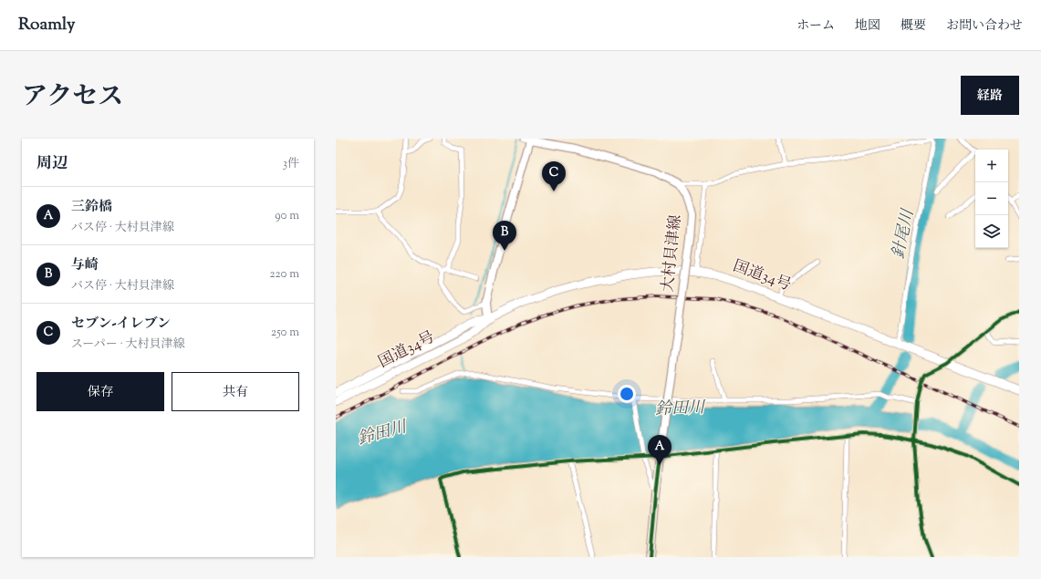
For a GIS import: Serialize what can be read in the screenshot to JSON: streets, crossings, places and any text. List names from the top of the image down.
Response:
{
  "streets": {
    "highway": ["国道34号"],
    "main road": ["大村貝津線"]
  },
  "water": ["針尾川", "鈴田川"],
  "page": {
    "header": "Roamly",
    "nav": [
      "ホーム",
      "地図",
      "概要",
      "お問い合わせ"
    ],
    "title": "アクセス",
    "buttons": [
      "経路",
      ["保存", "共有"]
    ],
    "heading": ["周辺", "3件"],
    "map_buttons": ["+", "−"],
    "pins": ["C", "B", "A"],
    "list": [
      {
        "mark": "A",
        "name": "三鈴橋",
        "note": "バス停 · 大村貝津線",
        "value": "90 m"
      },
      {
        "mark": "B",
        "name": "与崎",
        "note": "バス停 · 大村貝津線",
        "value": "220 m"
      },
      {
        "mark": "C",
        "name": "セブン-イレブン",
        "note": "スーパー · 大村貝津線",
        "value": "250 m"
      }
    ]
  }
}
